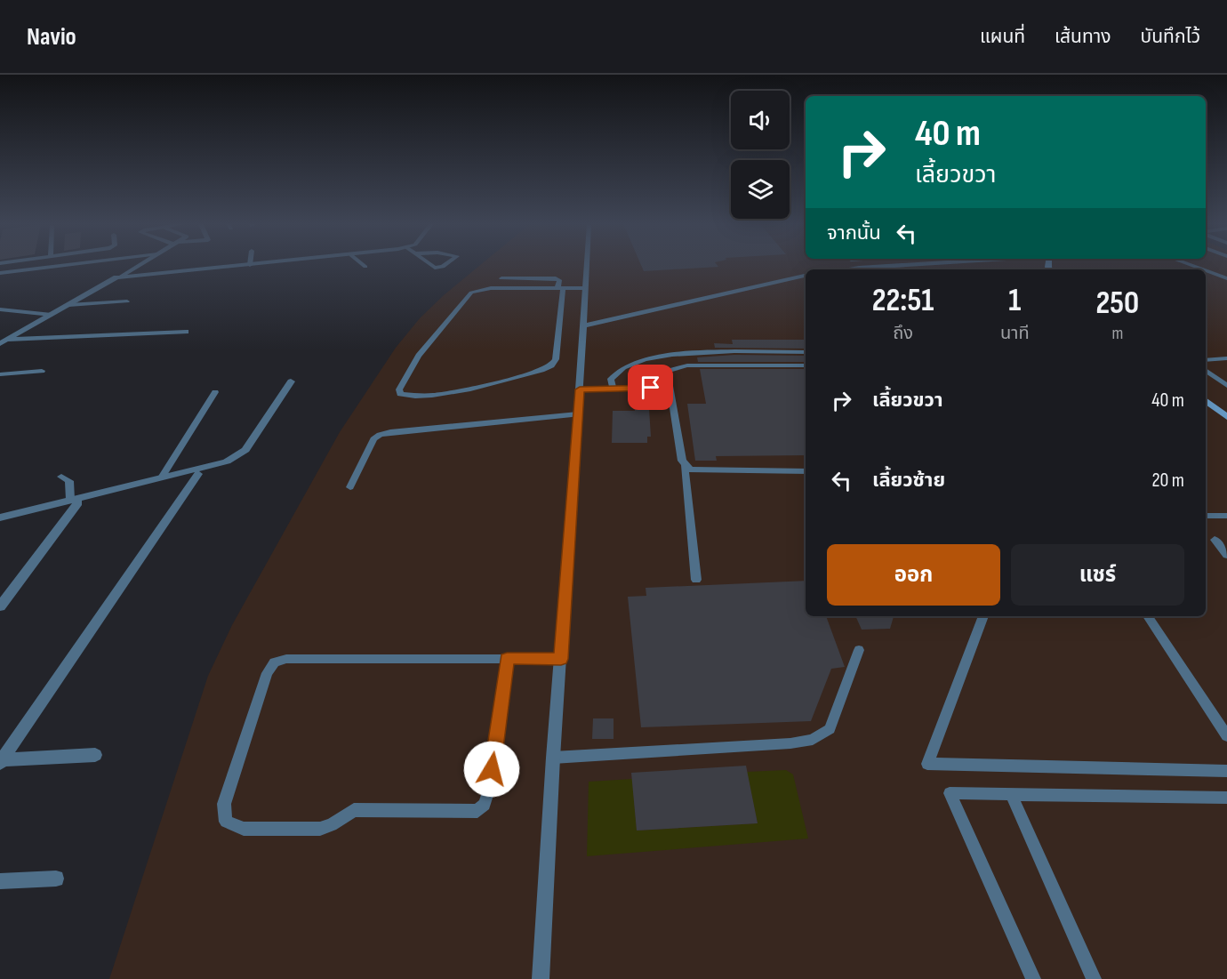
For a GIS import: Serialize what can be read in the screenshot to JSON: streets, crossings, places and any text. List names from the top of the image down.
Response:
{
  "page": {
    "header": "Navio",
    "nav": ["แผนที่", "เส้นทาง", "บันทึกไว้"],
    "turn": ["40 m", "เลี้ยวขวา"],
    "then": "จากนั้น",
    "eta": [
      "22:51",
      "ถึง",
      "1",
      "นาที",
      "250",
      "m"
    ],
    "list": [
      {
        "name": "เลี้ยวขวา",
        "value": "40 m"
      },
      {
        "name": "เลี้ยวซ้าย",
        "value": "20 m"
      }
    ],
    "buttons": ["ออก", "แชร์"]
  }
}
